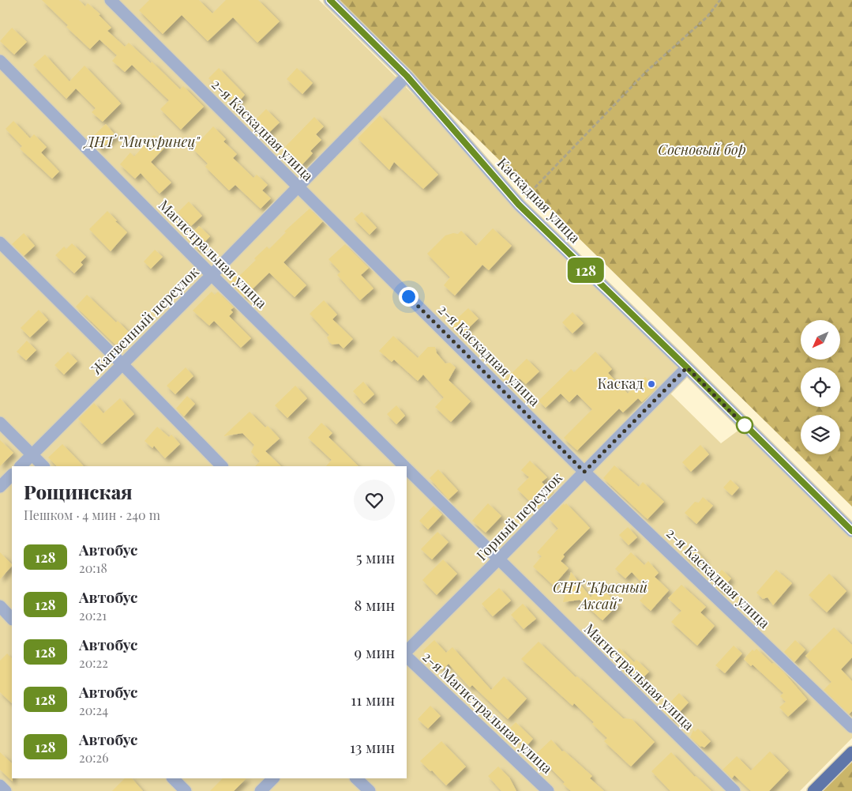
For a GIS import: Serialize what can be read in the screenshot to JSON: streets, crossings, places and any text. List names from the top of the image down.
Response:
{
  "streets": {
    "street": [
      "2-я Каскадная улица",
      "Каскадная улица",
      "Магистральная улица",
      "Жатвенный переулок",
      "Горный переулок",
      "2-я Магистральная улица"
    ]
  },
  "crossings": [
    ["2-я Каскадная улица", "Жатвенный переулок"],
    ["2-я Каскадная улица", "Горный переулок"],
    ["Каскадная улица", "Жатвенный переулок"],
    ["Каскадная улица", "Горный переулок"],
    ["Магистральная улица", "Жатвенный переулок"],
    ["Магистральная улица", "Горный переулок"]
  ],
  "parks": ["ДНТ \"Мичуринец\"", "Сосновый бор", "СНТ \"Красный Аксай\""],
  "places": ["Каскад"],
  "lines": ["bus line 128"],
  "north": "bottom left",
  "page": {
    "on_map": "128",
    "heading": ["Рощинская", "Пешком · 4 мин · 240 m"],
    "list": [
      {
        "mark": "128",
        "name": "Автобус",
        "note": "20:18",
        "value": "5 мин"
      },
      {
        "mark": "128",
        "name": "Автобус",
        "note": "20:21",
        "value": "8 мин"
      },
      {
        "mark": "128",
        "name": "Автобус",
        "note": "20:22",
        "value": "9 мин"
      },
      {
        "mark": "128",
        "name": "Автобус",
        "note": "20:24",
        "value": "11 мин"
      },
      {
        "mark": "128",
        "name": "Автобус",
        "note": "20:26",
        "value": "13 мин"
      }
    ]
  }
}
